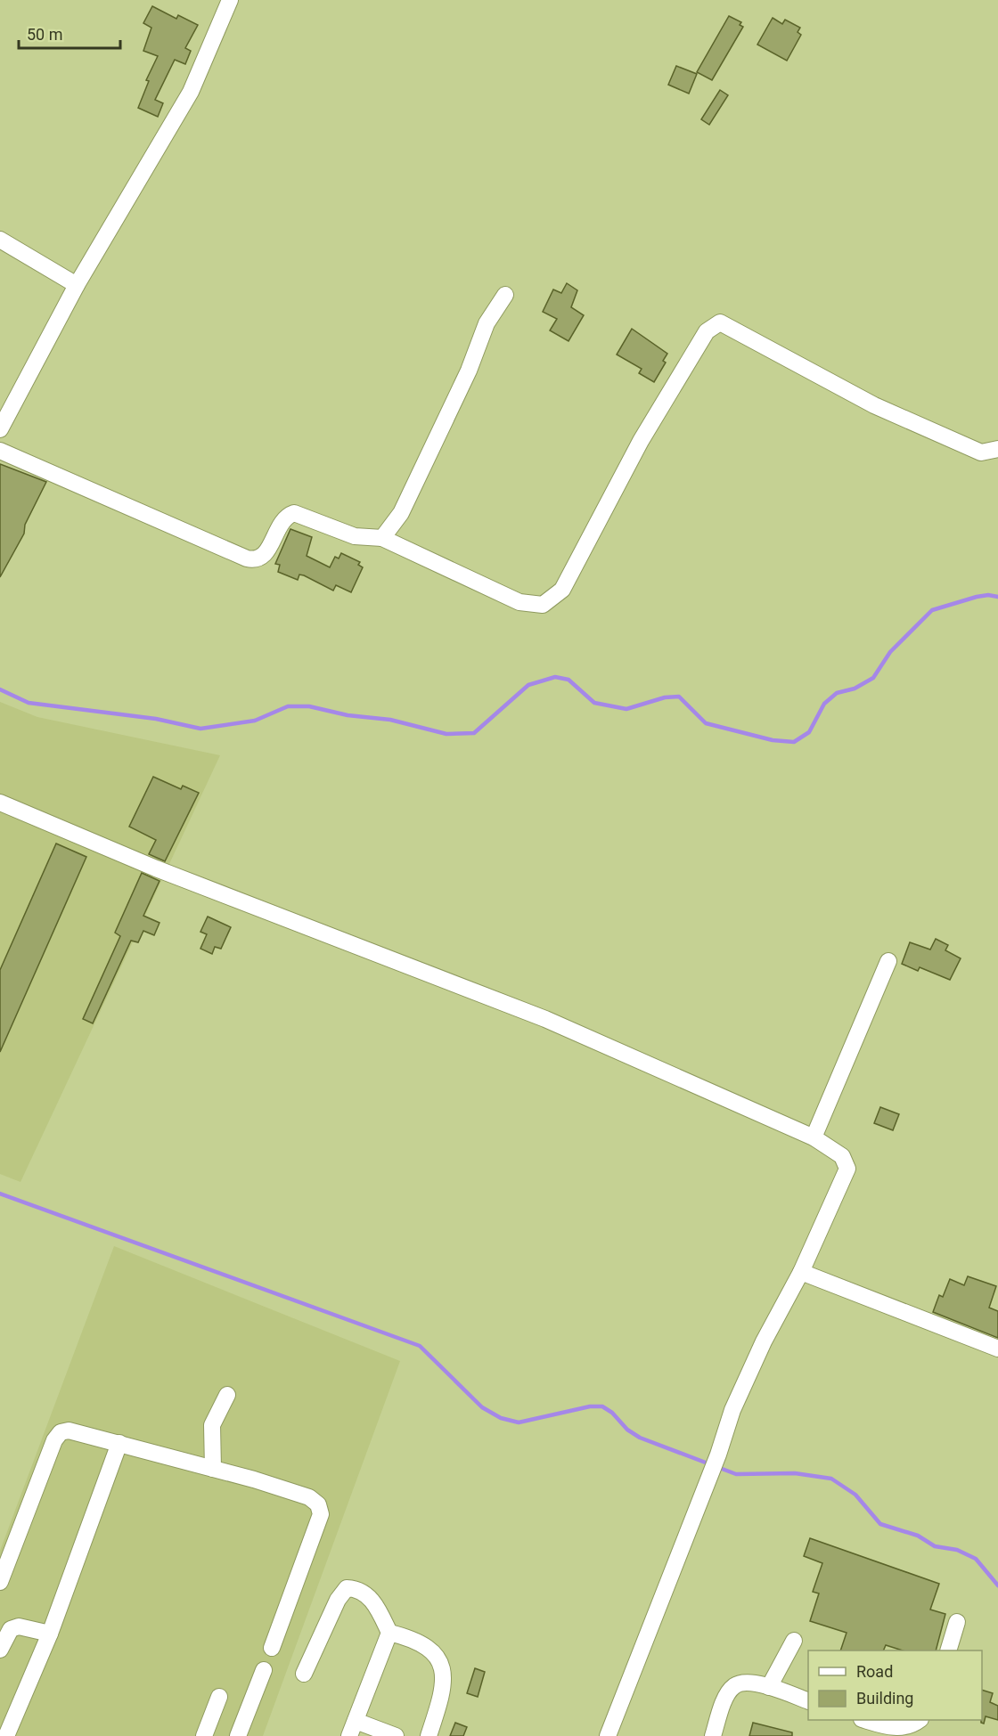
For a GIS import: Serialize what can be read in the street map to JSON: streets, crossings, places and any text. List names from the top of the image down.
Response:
{
  "legend": ["Road", "Building"],
  "scale_bar": "50 m"
}
